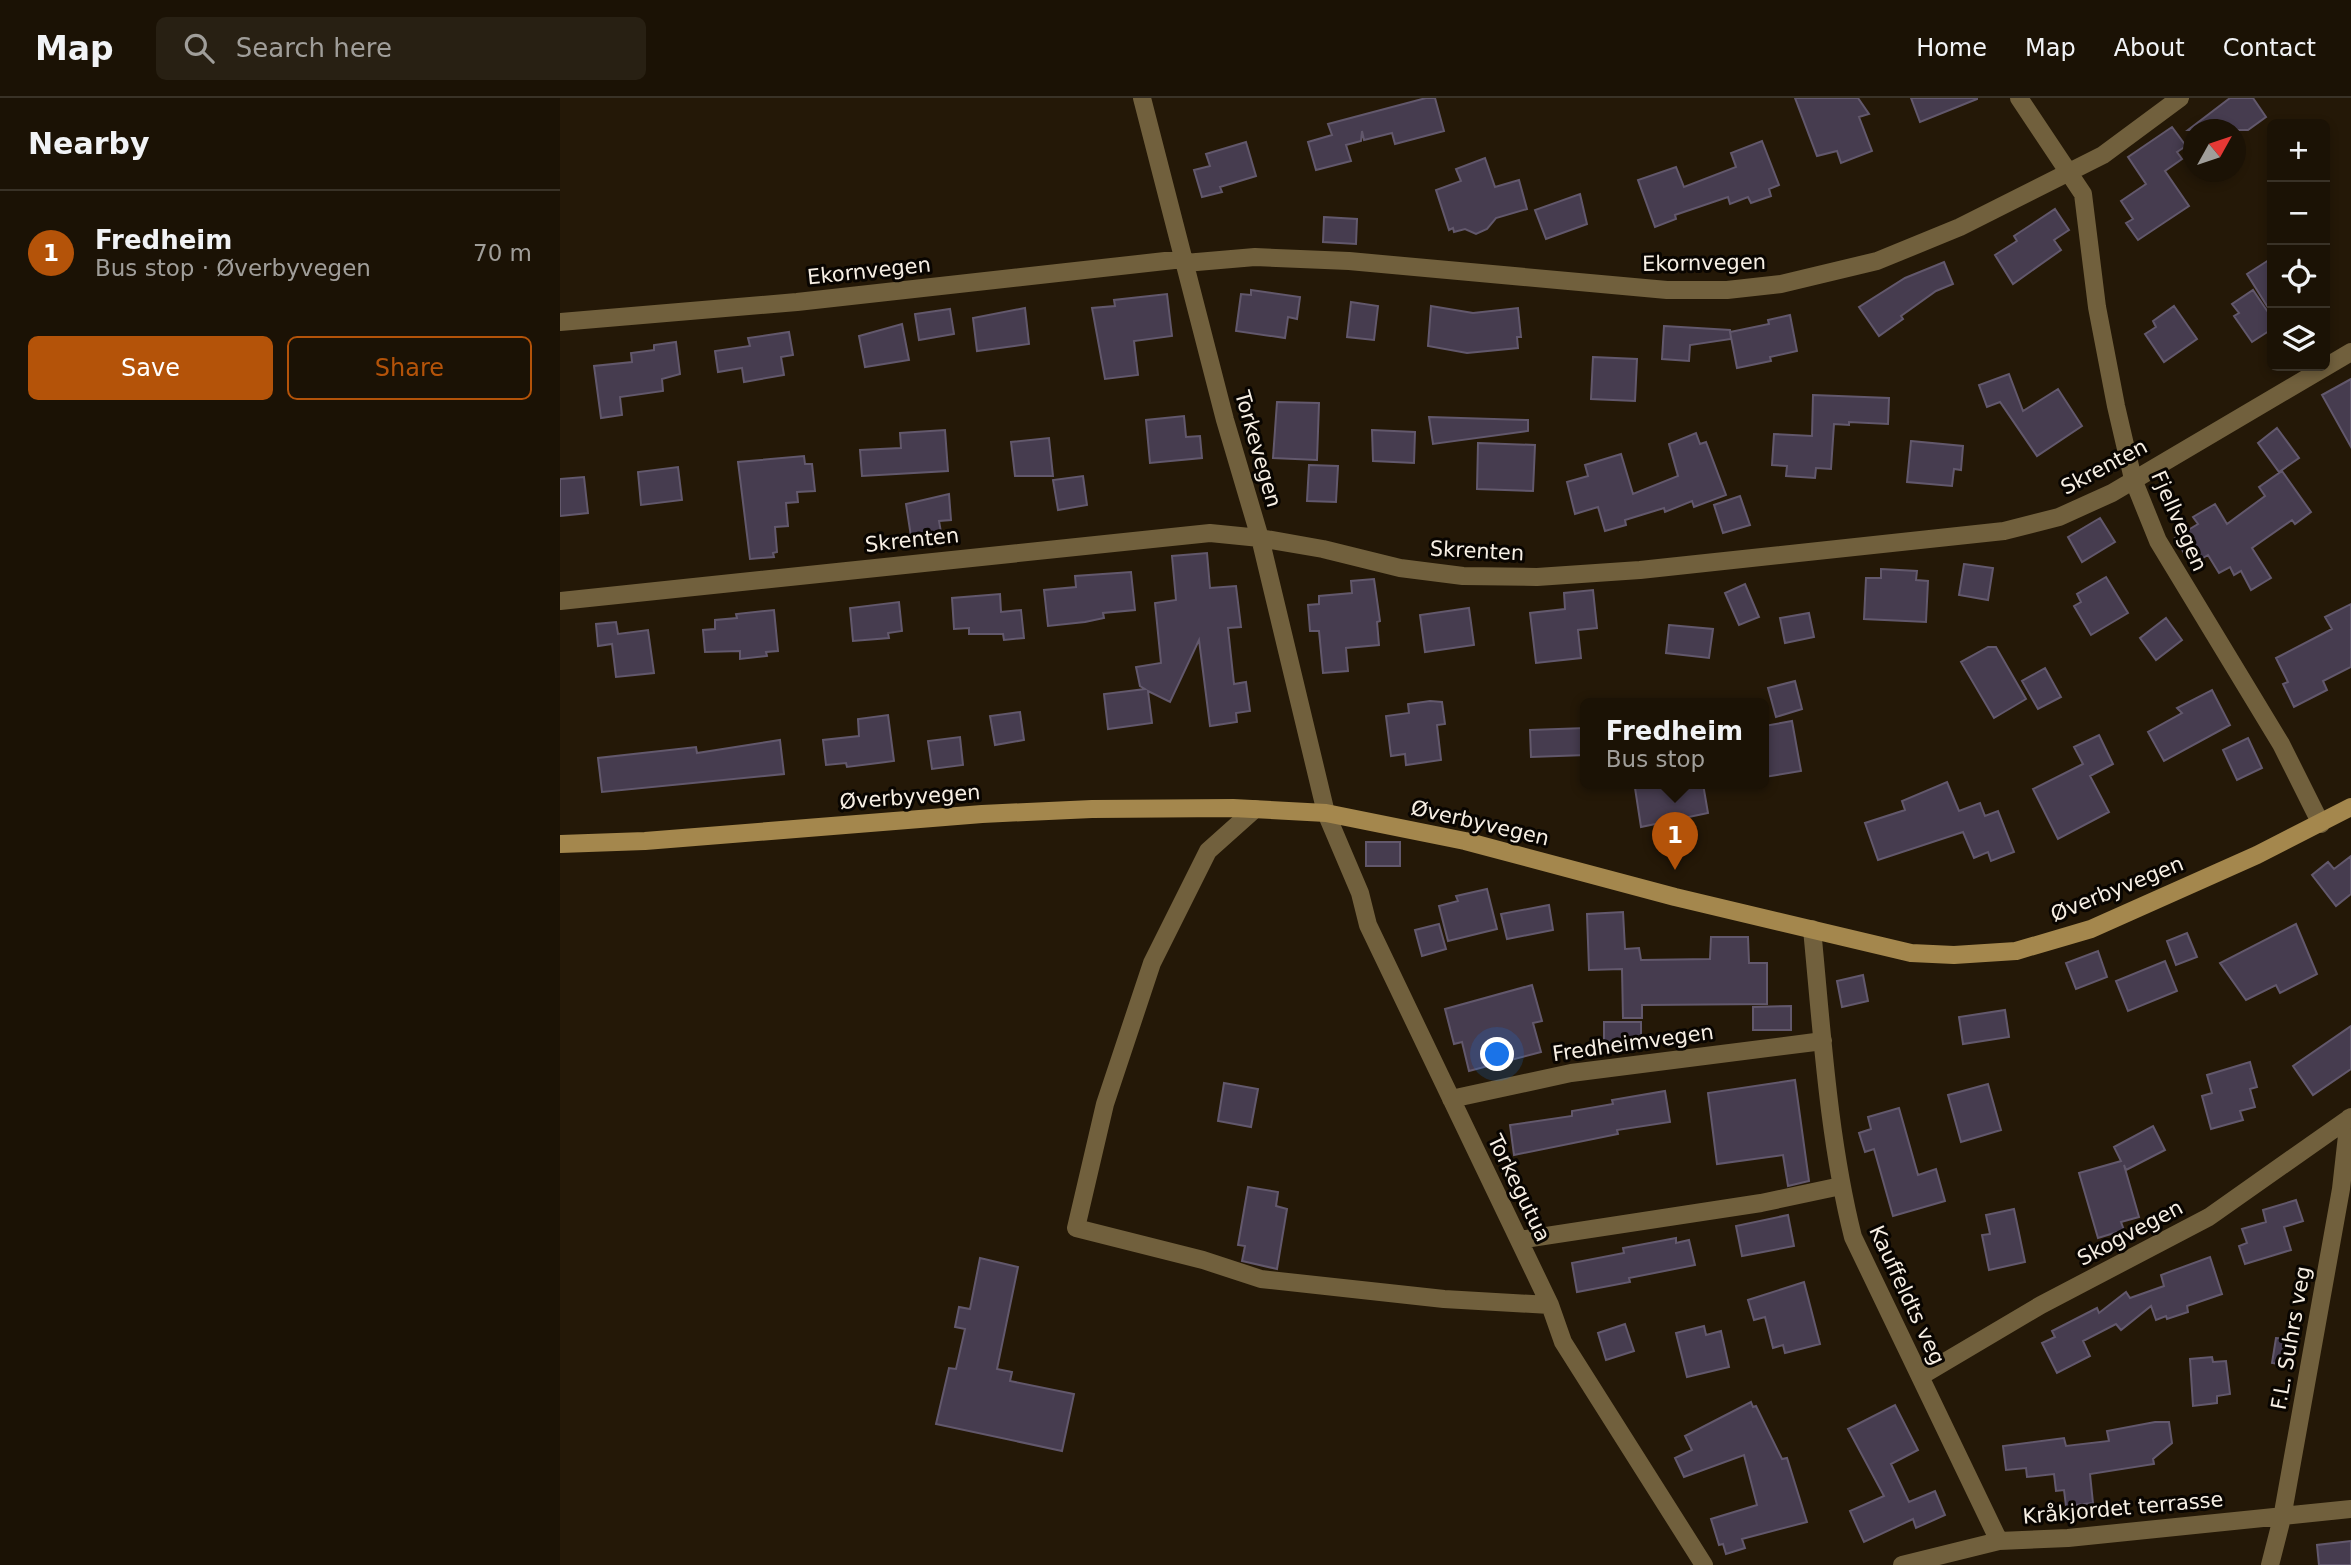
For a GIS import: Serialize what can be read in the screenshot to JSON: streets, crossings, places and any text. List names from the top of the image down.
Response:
{
  "streets": {
    "main road": ["Øverbyvegen"],
    "street": [
      "Ekornvegen",
      "Torkevegen",
      "Skrenten",
      "Fjellvegen",
      "Fredheimvegen",
      "Torkegutua",
      "Skogvegen",
      "Kauffeldts veg",
      "F.L. Suhrs veg",
      "Kråkjordet terrasse"
    ]
  },
  "crossings": [
    ["Ekornvegen", "Torkevegen"],
    ["Ekornvegen", "Fjellvegen"],
    ["Torkevegen", "Skrenten"],
    ["Torkevegen", "Øverbyvegen"],
    ["Torkevegen", "Torkegutua"],
    ["Skrenten", "Fjellvegen"],
    ["Fjellvegen", "Øverbyvegen"],
    ["Øverbyvegen", "Torkegutua"],
    ["Øverbyvegen", "Kauffeldts veg"],
    ["Fredheimvegen", "Torkegutua"],
    ["Fredheimvegen", "Kauffeldts veg"],
    ["Skogvegen", "Kauffeldts veg"],
    ["Skogvegen", "F.L. Suhrs veg"],
    ["Kauffeldts veg", "Kråkjordet terrasse"],
    ["F.L. Suhrs veg", "Kråkjordet terrasse"]
  ],
  "north": "top right",
  "page": {
    "header": "Map",
    "search": "Search here",
    "nav": [
      "Home",
      "Map",
      "About",
      "Contact"
    ],
    "heading": "Nearby",
    "map_buttons": ["+", "−"],
    "list": [
      {
        "mark": "1",
        "name": "Fredheim",
        "note": "Bus stop · Øverbyvegen",
        "value": "70 m"
      }
    ],
    "buttons": ["Save", "Share"],
    "popup": ["Fredheim", "Bus stop"],
    "pins": "1"
  }
}
